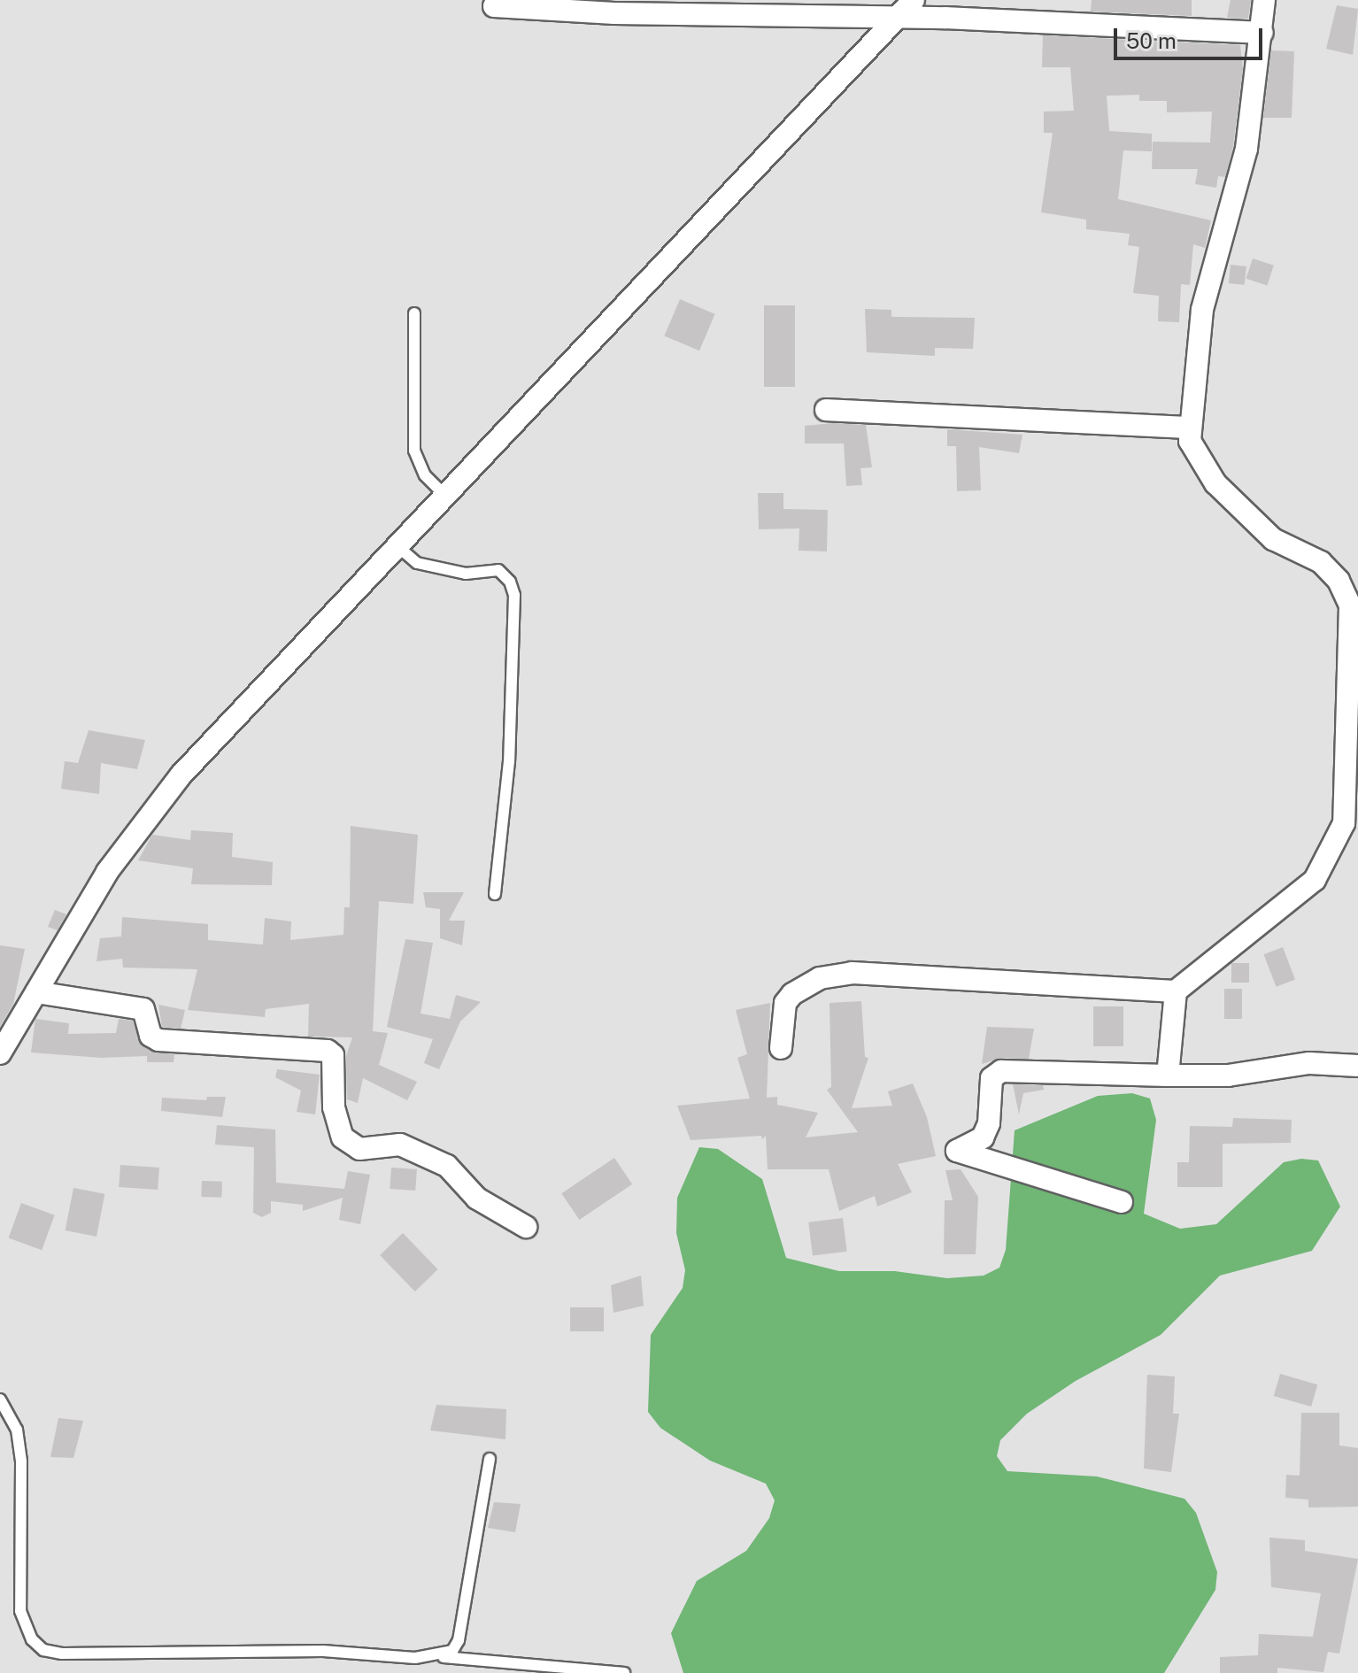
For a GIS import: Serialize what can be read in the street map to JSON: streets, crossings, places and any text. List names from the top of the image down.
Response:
{
  "scale_bar": "50 m"
}
